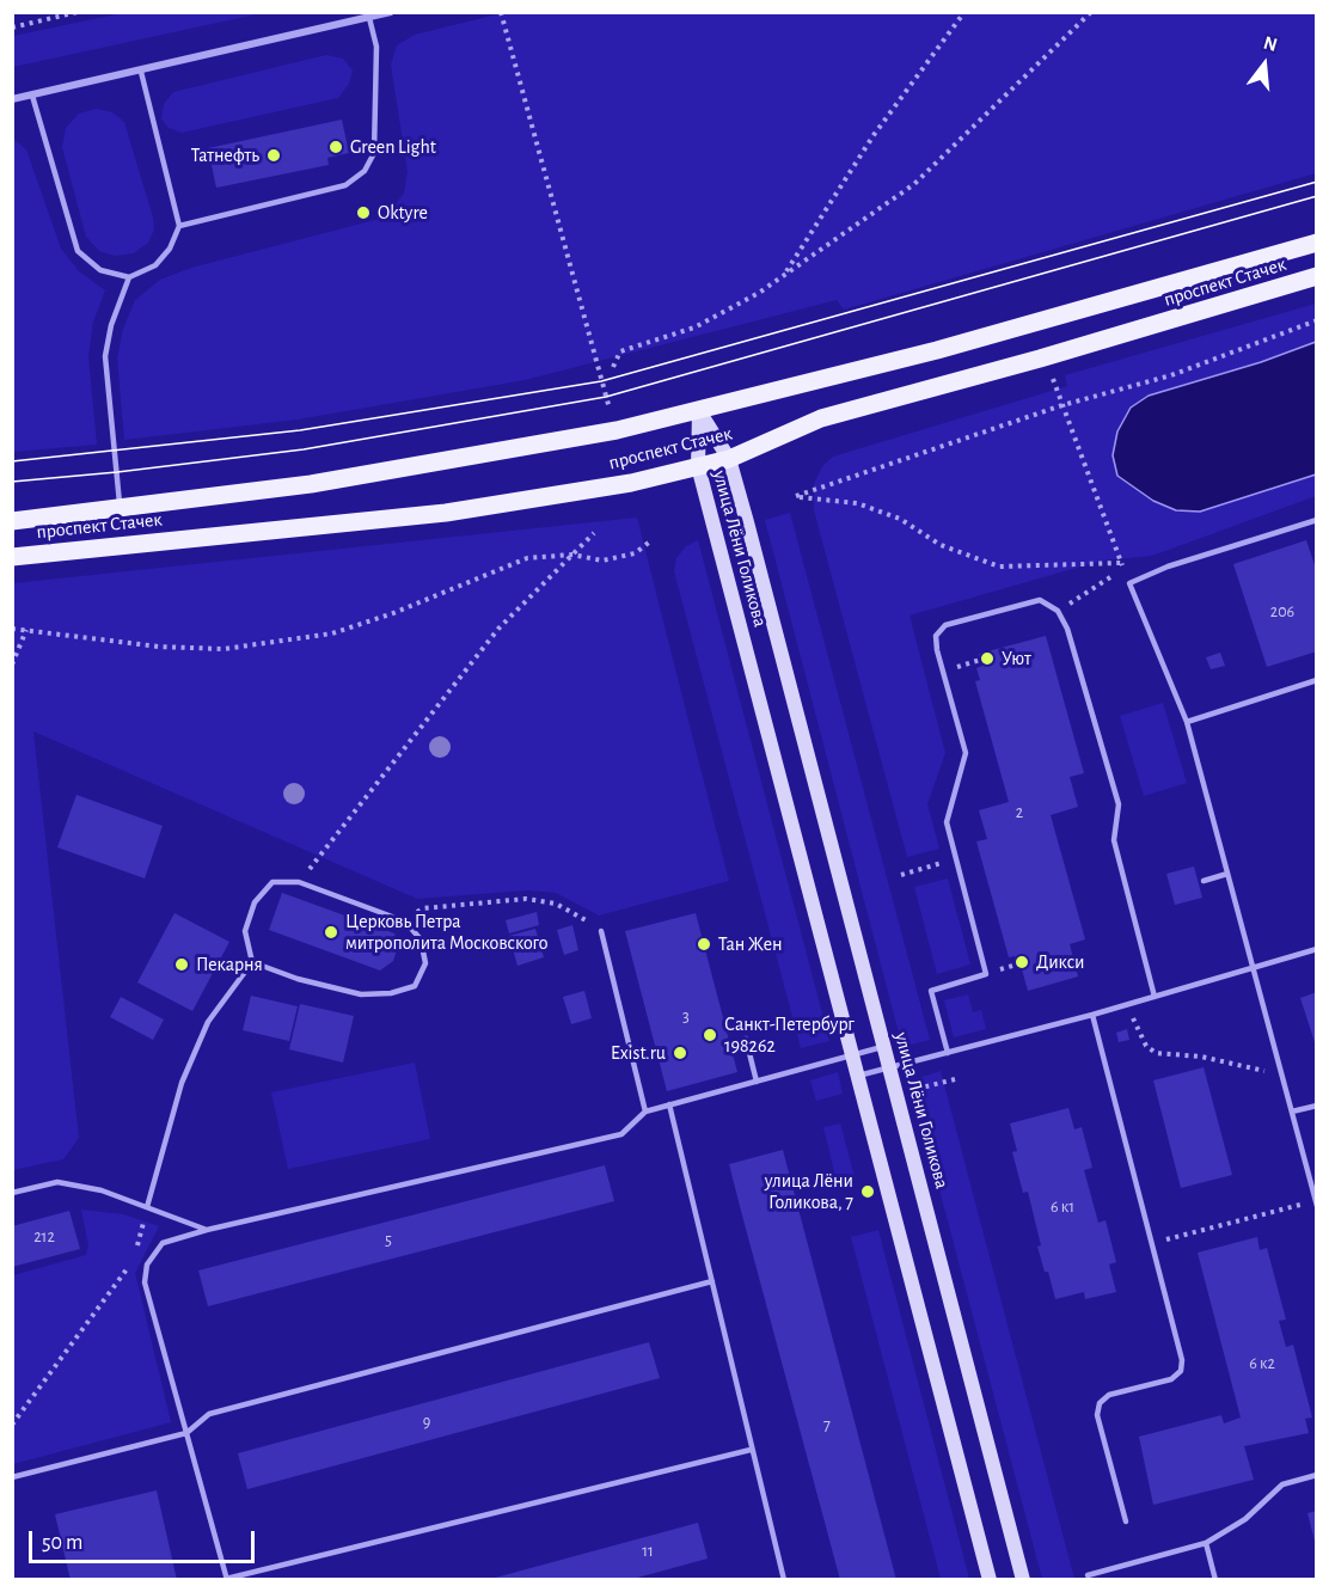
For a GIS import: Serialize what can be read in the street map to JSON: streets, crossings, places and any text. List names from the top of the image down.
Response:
{
  "streets": {
    "main road": ["проспект Стачек"],
    "street": ["улица Лёни Голикова"]
  },
  "crossings": [
    ["проспект Стачек", "улица Лёни Голикова"]
  ],
  "places": [
    "Green Light",
    "Татнефть",
    "Oktyre",
    "Уют",
    "Церковь Петра митрополита Московского",
    "Тан Жен",
    "Дикси",
    "Пекарня",
    "Санкт-Петербург 198262",
    "Exist.ru",
    "улица Лёни Голикова, 7"
  ],
  "house_numbers": [
    "206",
    "2",
    "3",
    "6 к1",
    "212",
    "5",
    "6 к2",
    "9",
    "7",
    "11"
  ],
  "scale_bar": "50 m",
  "north": "top"
}
